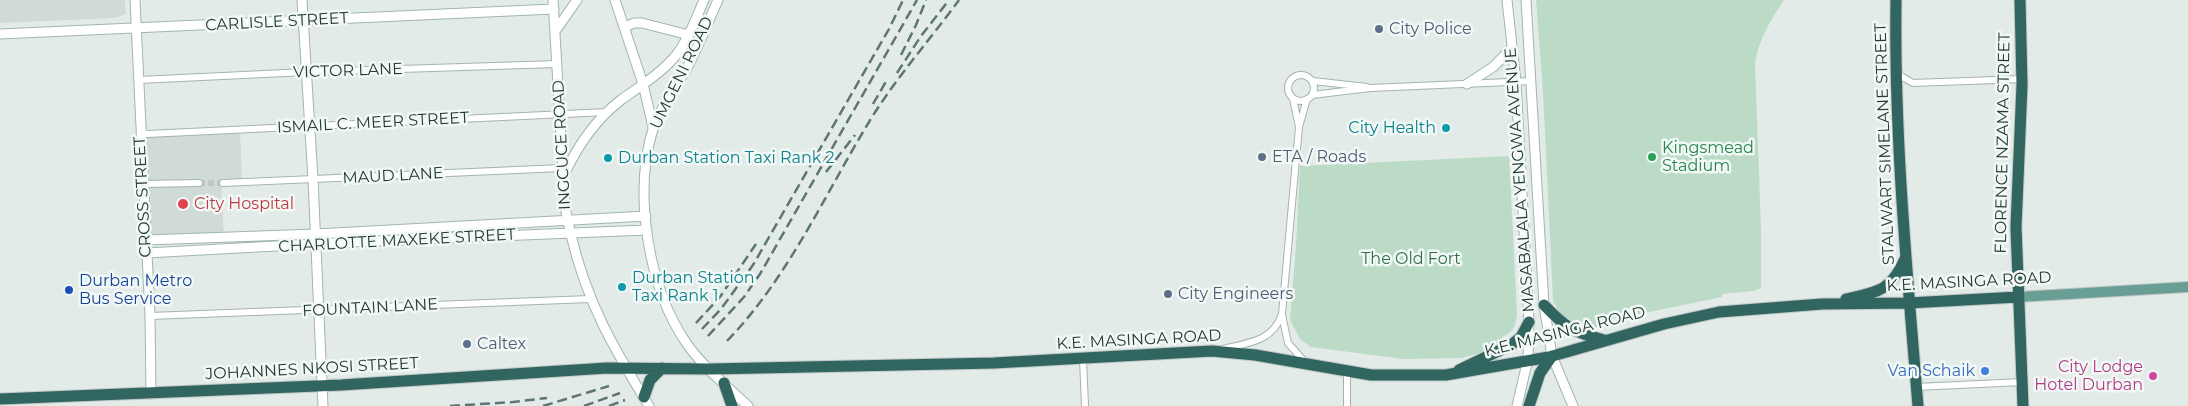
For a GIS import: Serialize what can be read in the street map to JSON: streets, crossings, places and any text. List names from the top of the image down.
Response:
{
  "streets": {
    "highway": [
      "FLORENCE NZAMA STREET",
      "STALWART SIMELANE STREET",
      "K.E. MASINGA ROAD",
      "JOHANNES NKOSI STREET"
    ],
    "street": [
      "CARLISLE STREET",
      "VICTOR LANE",
      "UMGENI ROAD",
      "ISMAIL C. MEER STREET",
      "INGCUCE ROAD",
      "MAUD LANE",
      "MASABALALA YENGWA AVENUE",
      "CROSS STREET",
      "CHARLOTTE MAXEKE STREET",
      "FOUNTAIN LANE"
    ]
  },
  "crossings": [
    ["CARLISLE STREET", "INGCUCE ROAD"],
    ["CARLISLE STREET", "CROSS STREET"],
    ["VICTOR LANE", "INGCUCE ROAD"],
    ["VICTOR LANE", "CROSS STREET"],
    ["UMGENI ROAD", "ISMAIL C. MEER STREET"],
    ["UMGENI ROAD", "INGCUCE ROAD"],
    ["UMGENI ROAD", "CHARLOTTE MAXEKE STREET"],
    ["UMGENI ROAD", "K.E. MASINGA ROAD"],
    ["ISMAIL C. MEER STREET", "INGCUCE ROAD"],
    ["ISMAIL C. MEER STREET", "CROSS STREET"],
    ["FLORENCE NZAMA STREET", "K.E. MASINGA ROAD"],
    ["STALWART SIMELANE STREET", "K.E. MASINGA ROAD"],
    ["INGCUCE ROAD", "MAUD LANE"],
    ["INGCUCE ROAD", "CHARLOTTE MAXEKE STREET"],
    ["INGCUCE ROAD", "FOUNTAIN LANE"],
    ["INGCUCE ROAD", "JOHANNES NKOSI STREET"],
    ["MASABALALA YENGWA AVENUE", "K.E. MASINGA ROAD"],
    ["CROSS STREET", "CHARLOTTE MAXEKE STREET"],
    ["CROSS STREET", "FOUNTAIN LANE"],
    ["CROSS STREET", "JOHANNES NKOSI STREET"],
    ["K.E. MASINGA ROAD", "JOHANNES NKOSI STREET"]
  ],
  "parks": ["The Old Fort"],
  "places": [
    "City Police",
    "City Health",
    "ETA / Roads",
    "Kingsmead Stadium",
    "Durban Station Taxi Rank 2",
    "City Hospital",
    "Durban Station Taxi Rank 1",
    "Durban Metro Bus Service",
    "City Engineers",
    "Caltex",
    "Van Schaik",
    "City Lodge Hotel Durban"
  ]
}
